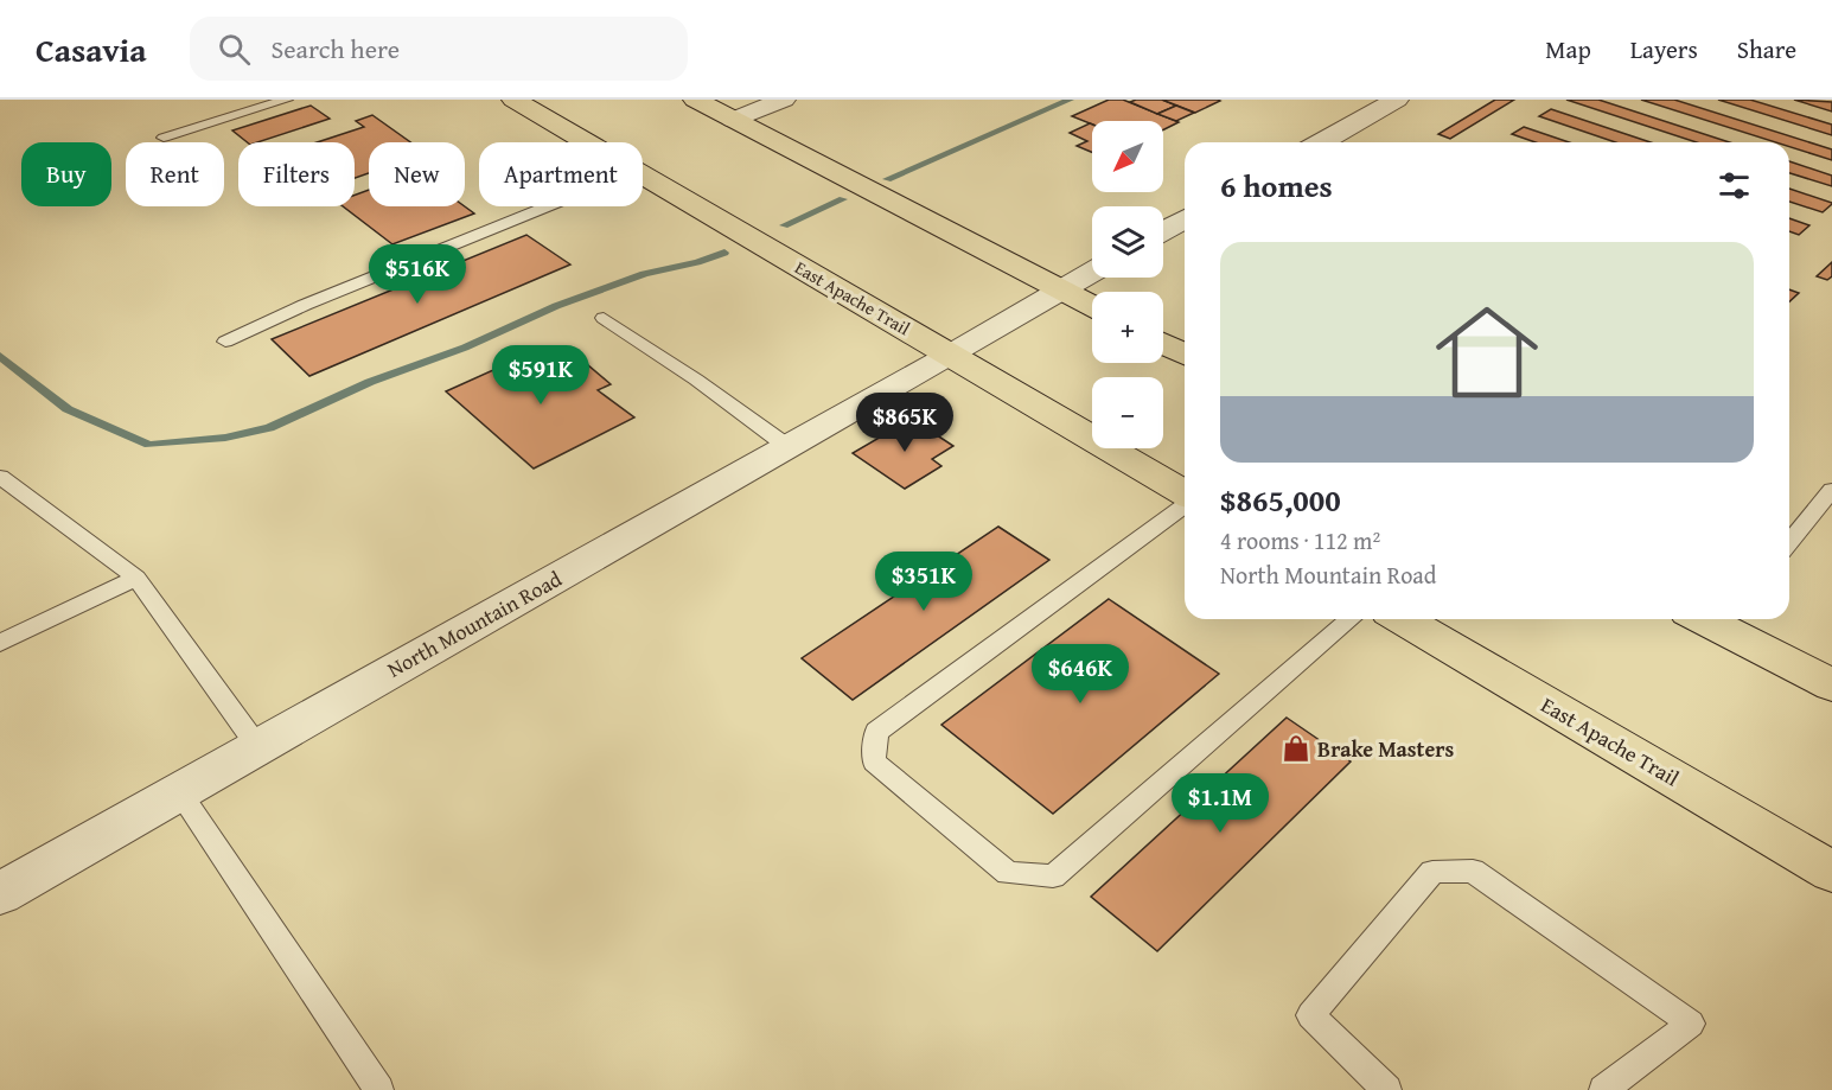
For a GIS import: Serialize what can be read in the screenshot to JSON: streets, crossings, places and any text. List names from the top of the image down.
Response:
{
  "streets": {
    "main road": ["East Apache Trail"],
    "street": ["North Mountain Road"]
  },
  "crossings": [
    ["East Apache Trail", "North Mountain Road"]
  ],
  "places": {
    "shop": ["Brake Masters"]
  },
  "north": "bottom left",
  "page": {
    "header": "Casavia",
    "search": "Search here",
    "nav": ["Map", "Layers", "Share"],
    "map_buttons": ["+", "−"],
    "chip": [
      "Buy",
      "Rent",
      "Filters",
      "New",
      "Apartment"
    ],
    "heading": "6 homes",
    "list": [
      {
        "name": "$865,000",
        "note": "4 rooms · 112 m² · North Mountain Road"
      }
    ],
    "price": [
      "$516K",
      "$591K",
      "$865K",
      "$351K",
      "$646K",
      "$1.1M"
    ]
  }
}
